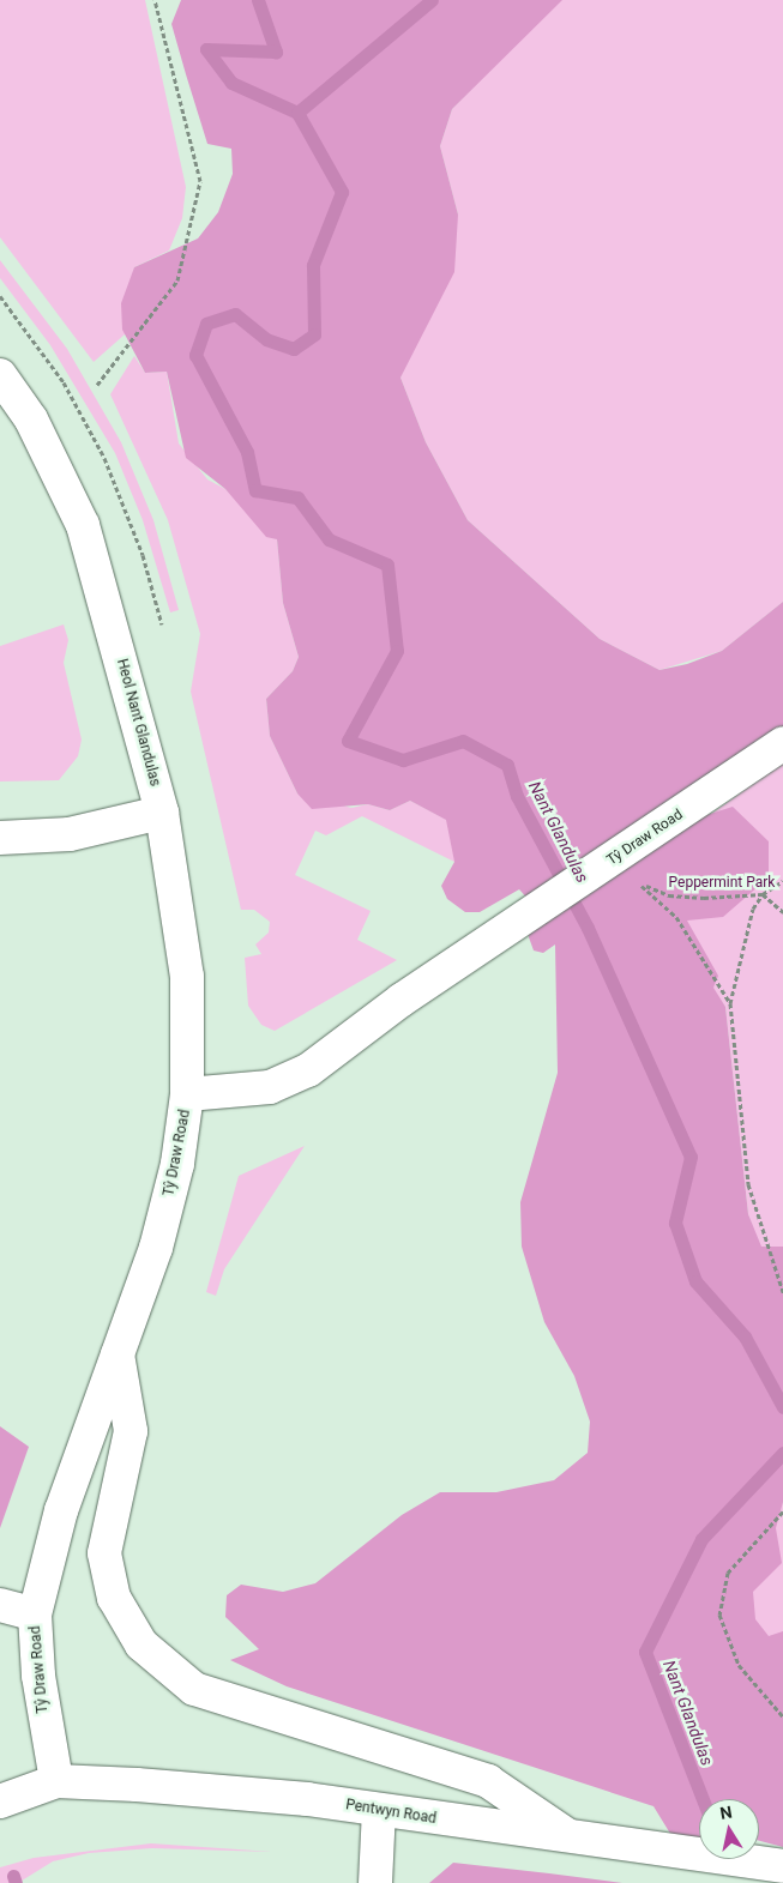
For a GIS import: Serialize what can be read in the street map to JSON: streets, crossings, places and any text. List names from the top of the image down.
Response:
{
  "streets": {
    "street": ["Heol Nant Glandulas", "Tŷ Draw Road", "Pentwyn Road"]
  },
  "crossings": [
    ["Heol Nant Glandulas", "Tŷ Draw Road"],
    ["Tŷ Draw Road", "Pentwyn Road"]
  ],
  "water": ["Nant Glandulas"],
  "parks": ["Peppermint Park"],
  "north": "top"
}
